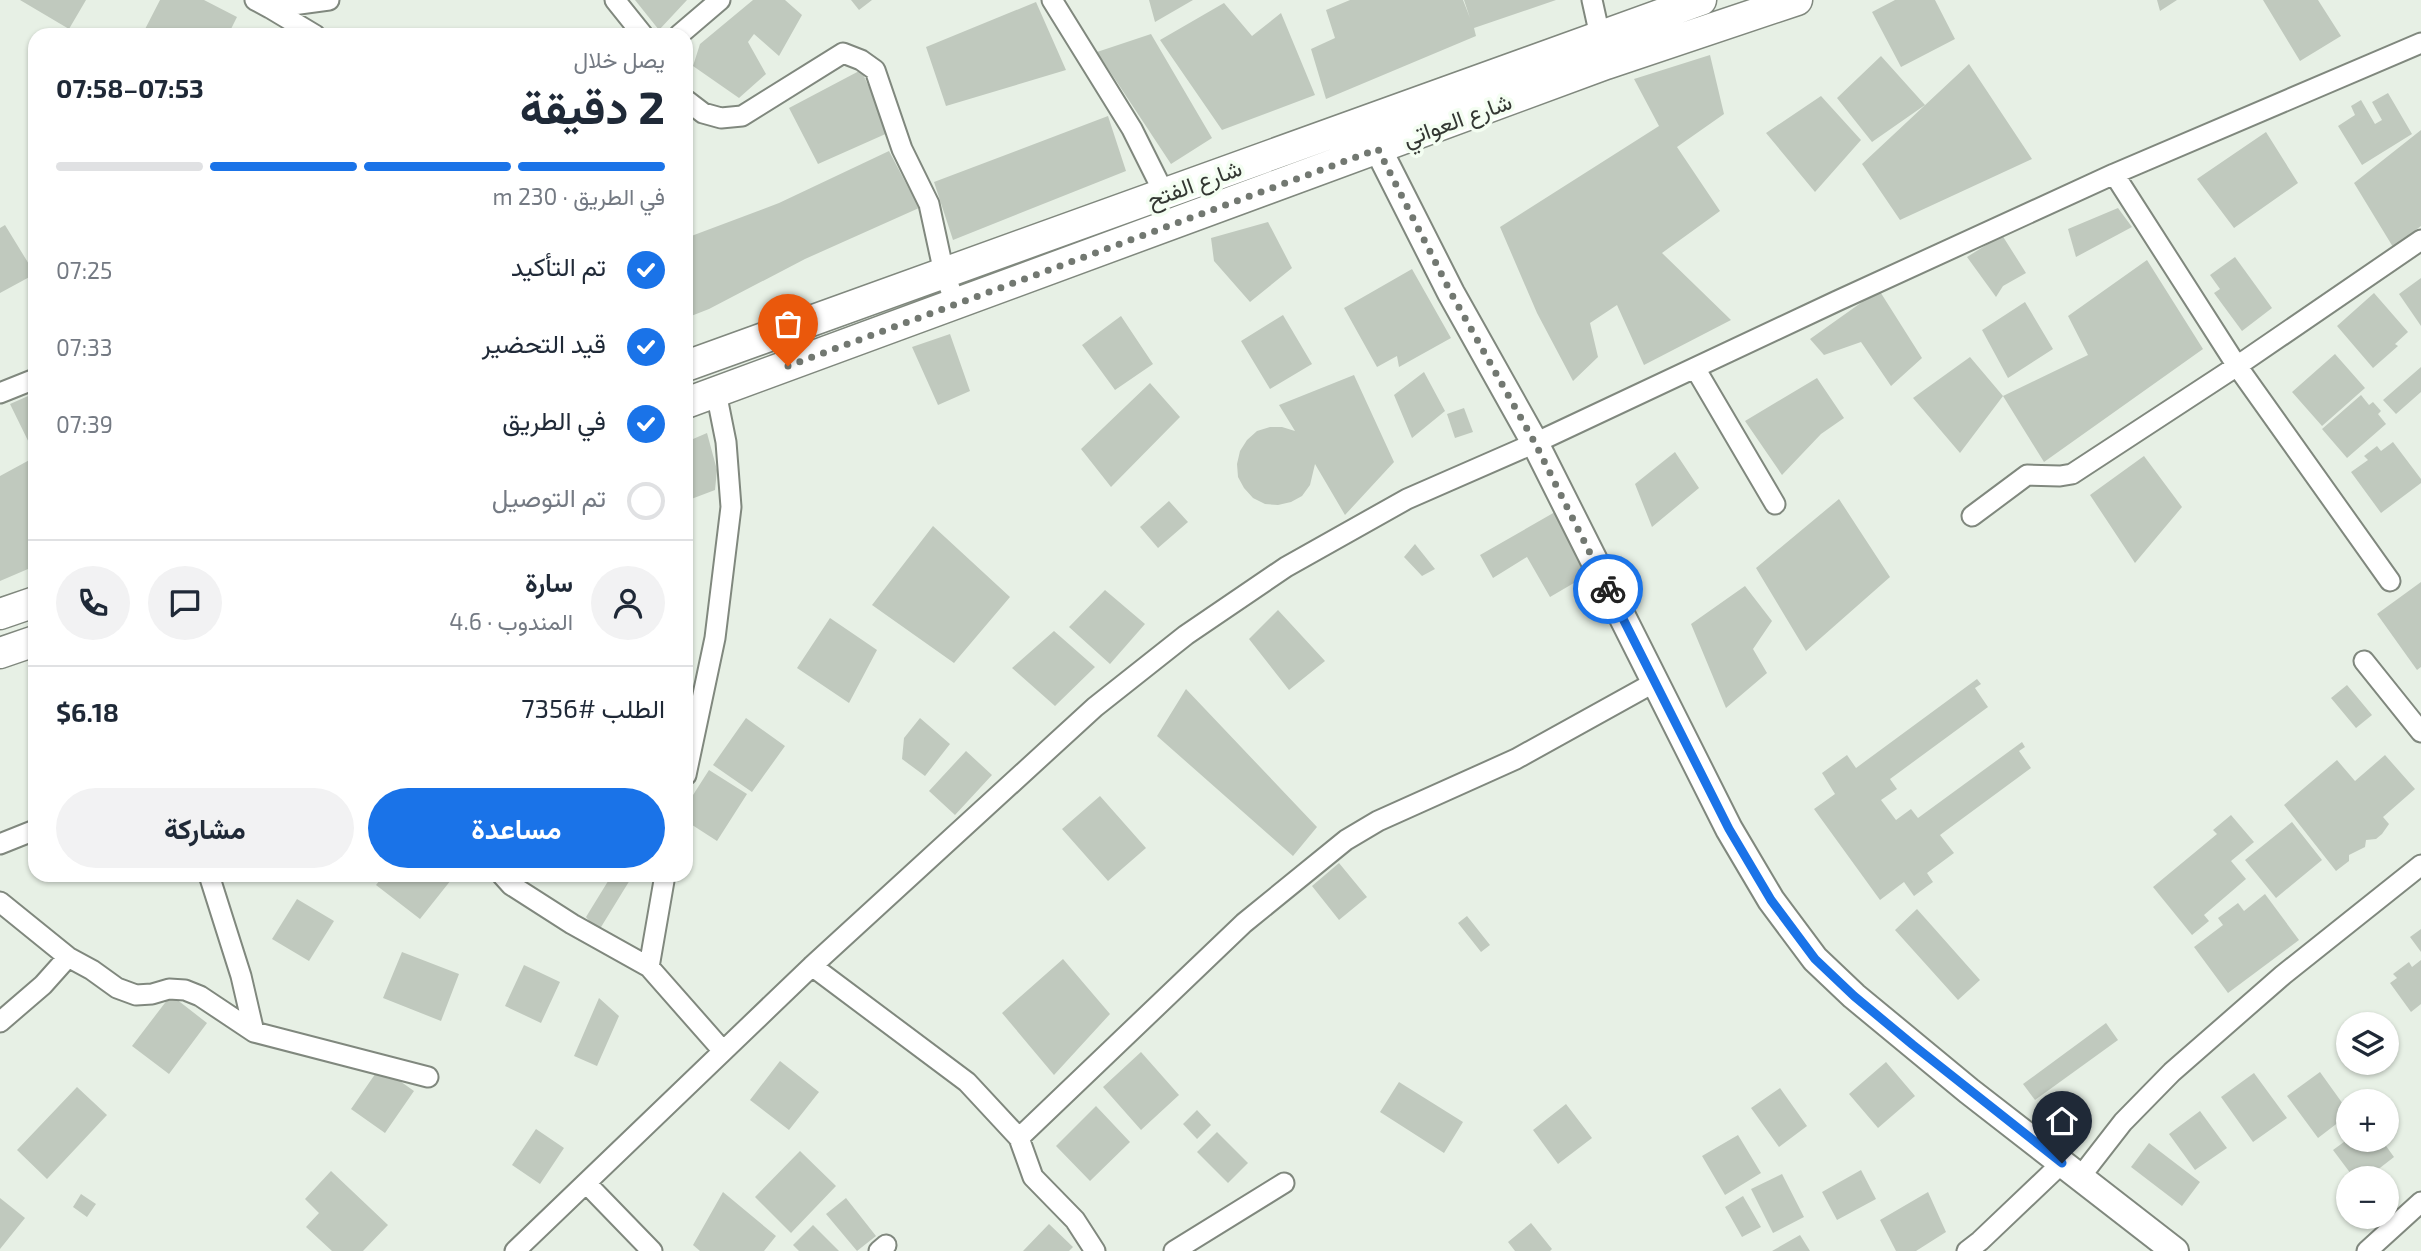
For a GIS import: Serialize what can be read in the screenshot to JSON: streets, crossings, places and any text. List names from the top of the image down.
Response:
{
  "streets": {
    "main road": ["شارع العواتي", "شارع الفتح"]
  },
  "page": {
    "heading": ["2 دقيقة", "يصل خلال", "07:53–07:58"],
    "panel": [
      "سارة",
      "المندوب · 4.6",
      "الطلب #7356",
      "$6.18"
    ],
    "bar": "في الطريق · 230 m",
    "list": [
      ["تم التأكيد", "07:25"],
      ["قيد التحضير", "07:33"],
      ["في الطريق", "07:39"],
      "تم التوصيل"
    ],
    "buttons": ["مساعدة", "مشاركة"],
    "map_buttons": ["+", "−"]
  }
}
